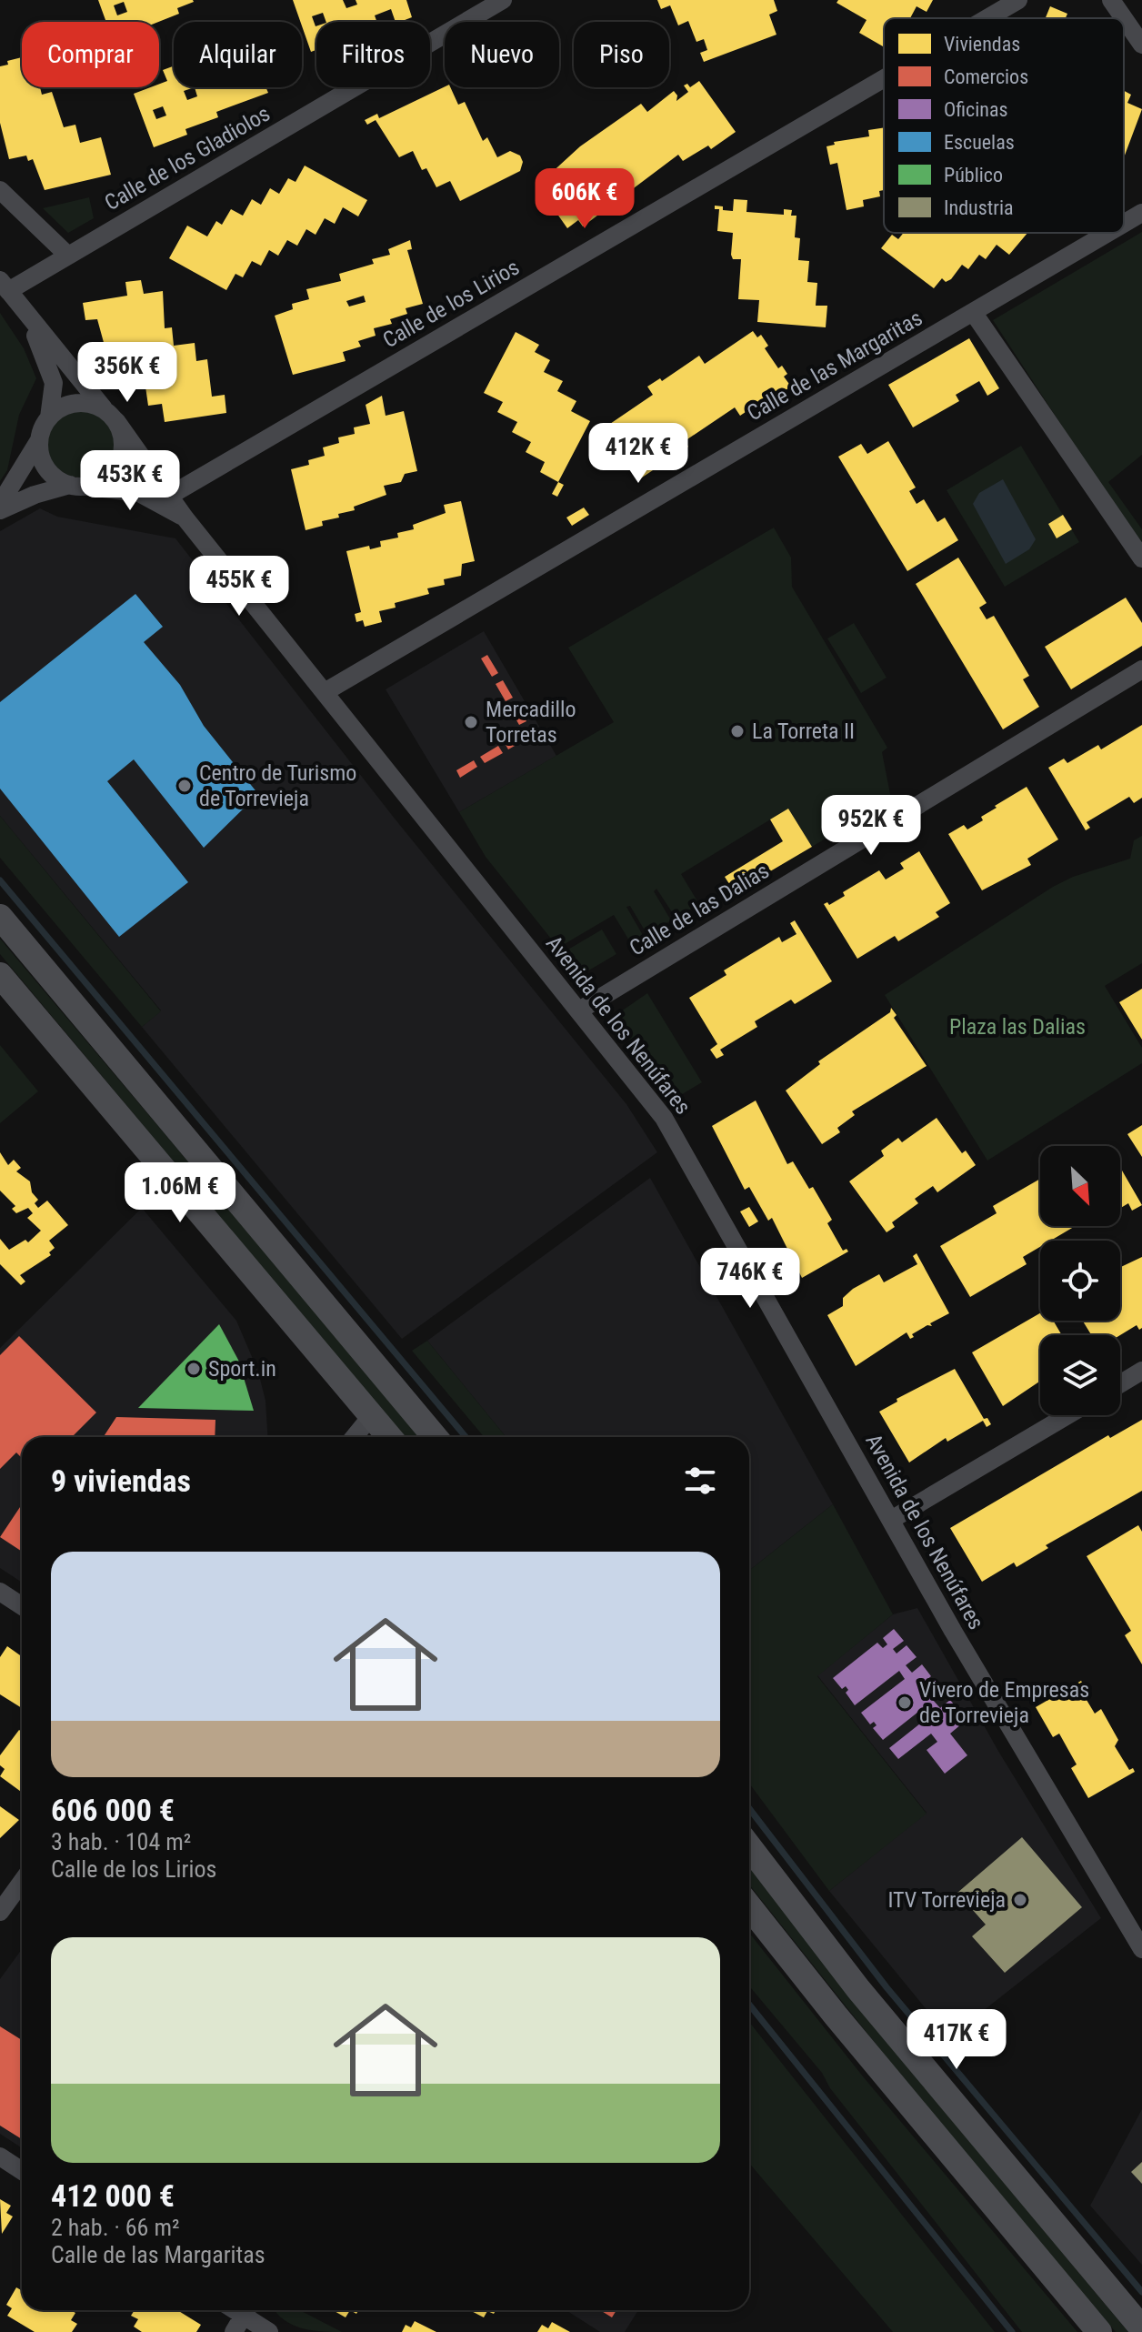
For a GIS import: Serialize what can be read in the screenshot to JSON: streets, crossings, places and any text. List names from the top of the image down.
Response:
{
  "streets": {
    "street": [
      "Calle de los Gladiolos",
      "Calle de los Lirios",
      "Calle de las Margaritas",
      "Calle de las Dalias",
      "Avenida de los Nenúfares"
    ]
  },
  "crossings": [
    ["Calle de los Gladiolos", "Avenida de los Nenúfares"],
    ["Calle de los Lirios", "Avenida de los Nenúfares"],
    ["Calle de las Margaritas", "Avenida de los Nenúfares"],
    ["Calle de las Dalias", "Avenida de los Nenúfares"]
  ],
  "parks": ["Plaza las Dalias"],
  "places": [
    "Mercadillo Torretas",
    "La Torreta II",
    "Centro de Turismo de Torrevieja",
    "Sport.in",
    "Vivero de Empresas de Torrevieja",
    "ITV Torrevieja"
  ],
  "legend": [
    "Viviendas",
    "Comercios",
    "Oficinas",
    "Escuelas",
    "Público",
    "Industria"
  ],
  "north": "bottom right",
  "page": {
    "chip": [
      "Comprar",
      "Alquilar",
      "Filtros",
      "Nuevo",
      "Piso"
    ],
    "price": [
      "606K €",
      "356K €",
      "412K €",
      "453K €",
      "455K €",
      "952K €",
      "1.06M €",
      "746K €",
      "417K €"
    ],
    "heading": "9 viviendas",
    "list": [
      {
        "name": "606 000 €",
        "note": "3 hab. · 104 m² · Calle de los Lirios"
      },
      {
        "name": "412 000 €",
        "note": "2 hab. · 66 m² · Calle de las Margaritas"
      }
    ]
  }
}
